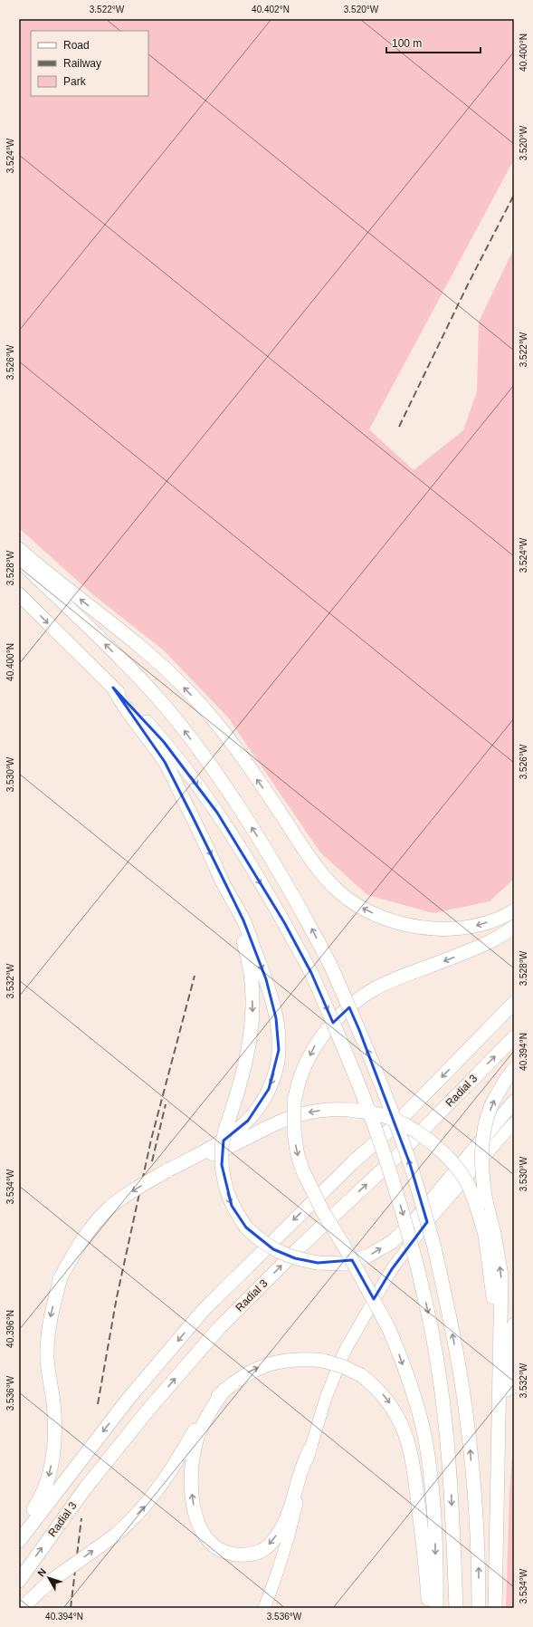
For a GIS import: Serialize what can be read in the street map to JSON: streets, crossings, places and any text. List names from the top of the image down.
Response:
{
  "streets": {
    "highway": ["Radial 3"]
  },
  "legend": ["Road", "Railway", "Park"],
  "scale_bar": "100 m",
  "north": "top left",
  "coordinates": [
    "3.522°W",
    "40.402°N",
    "3.520°W",
    "40.400°N",
    "3.524°W",
    "3.526°W",
    "3.528°W",
    "3.530°W",
    "3.532°W",
    "40.394°N",
    "3.534°W",
    "40.396°N",
    "3.536°W"
  ]
}
